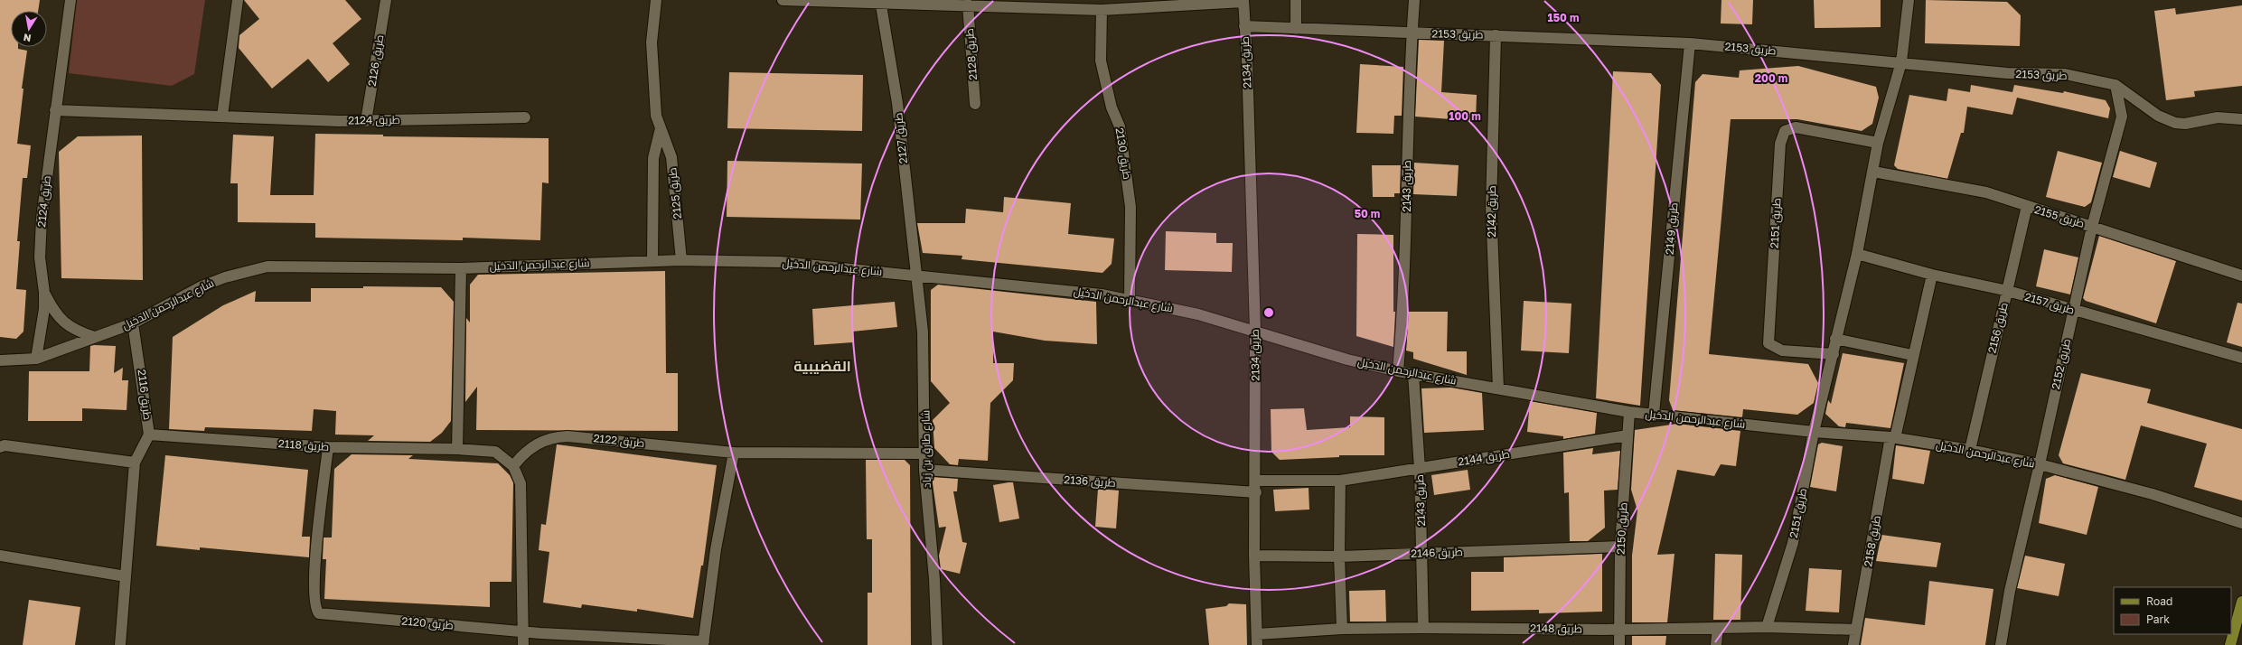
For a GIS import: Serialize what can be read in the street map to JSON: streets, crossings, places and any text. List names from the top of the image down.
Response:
{
  "streets": {
    "street": [
      "طريق 2153",
      "طريق 2128",
      "طريق 2126",
      "طريق 2134",
      "طريق 2124",
      "طريق 2127",
      "طريق 2130",
      "طريق 2143",
      "طريق 2125",
      "طريق 2142",
      "طريق 2155",
      "طريق 2151",
      "طريق 2149",
      "شارع عبدالرحمن الدخيل",
      "طريق 2157",
      "طريق 2156",
      "طريق 2152",
      "طريق 2116",
      "طريق 2122",
      "طريق 2118",
      "شارع طارق بن زياد",
      "طريق 2144",
      "طريق 2136",
      "طريق 2150",
      "طريق 2158",
      "طريق 2146",
      "طريق 2120",
      "طريق 2148"
    ]
  },
  "crossings": [
    ["طريق 2153", "طريق 2134"],
    ["طريق 2153", "طريق 2143"],
    ["طريق 2153", "طريق 2142"],
    ["طريق 2153", "طريق 2151"],
    ["طريق 2153", "طريق 2149"],
    ["طريق 2153", "طريق 2152"],
    ["طريق 2126", "طريق 2124"],
    ["طريق 2134", "شارع عبدالرحمن الدخيل"],
    ["طريق 2134", "طريق 2144"],
    ["طريق 2134", "طريق 2136"],
    ["طريق 2134", "طريق 2146"],
    ["طريق 2134", "طريق 2148"],
    ["طريق 2124", "شارع عبدالرحمن الدخيل"],
    ["طريق 2127", "شارع عبدالرحمن الدخيل"],
    ["طريق 2127", "شارع طارق بن زياد"],
    ["طريق 2130", "شارع عبدالرحمن الدخيل"],
    ["طريق 2143", "شارع عبدالرحمن الدخيل"],
    ["طريق 2143", "طريق 2144"],
    ["طريق 2143", "طريق 2146"],
    ["طريق 2143", "طريق 2148"],
    ["طريق 2125", "شارع عبدالرحمن الدخيل"],
    ["طريق 2142", "شارع عبدالرحمن الدخيل"],
    ["طريق 2155", "طريق 2151"],
    ["طريق 2155", "طريق 2156"],
    ["طريق 2155", "طريق 2152"],
    ["طريق 2151", "شارع عبدالرحمن الدخيل"],
    ["طريق 2151", "طريق 2157"],
    ["طريق 2151", "طريق 2148"],
    ["طريق 2149", "شارع عبدالرحمن الدخيل"],
    ["شارع عبدالرحمن الدخيل", "طريق 2156"],
    ["شارع عبدالرحمن الدخيل", "طريق 2152"],
    ["شارع عبدالرحمن الدخيل", "طريق 2116"],
    ["شارع عبدالرحمن الدخيل", "شارع طارق بن زياد"],
    ["شارع عبدالرحمن الدخيل", "طريق 2150"],
    ["شارع عبدالرحمن الدخيل", "طريق 2158"],
    ["طريق 2157", "طريق 2156"],
    ["طريق 2157", "طريق 2152"],
    ["طريق 2157", "طريق 2158"],
    ["طريق 2116", "طريق 2118"],
    ["طريق 2122", "طريق 2118"],
    ["طريق 2122", "شارع طارق بن زياد"],
    ["طريق 2118", "طريق 2120"],
    ["شارع طارق بن زياد", "طريق 2136"],
    ["طريق 2144", "طريق 2150"],
    ["طريق 2150", "طريق 2146"],
    ["طريق 2150", "طريق 2148"],
    ["طريق 2158", "طريق 2148"]
  ],
  "districts": ["القضيبية"],
  "legend": ["Road", "Park"],
  "north": "bottom",
  "rings": [
    "150 m",
    "200 m",
    "100 m",
    "50 m"
  ]
}
